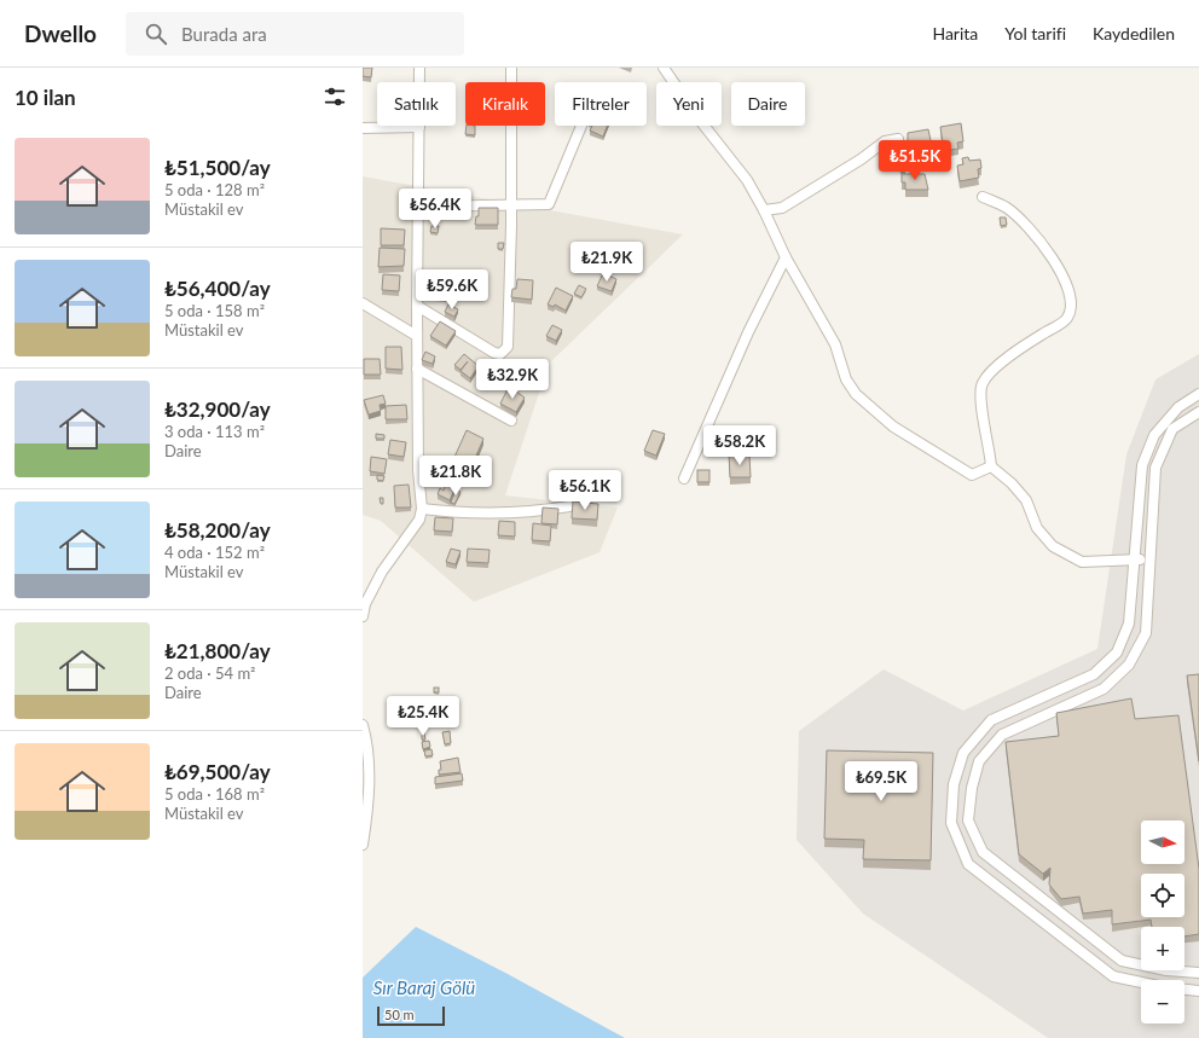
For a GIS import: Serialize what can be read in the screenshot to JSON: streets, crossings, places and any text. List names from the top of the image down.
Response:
{
  "water": ["Sır Baraj Gölü"],
  "scale_bar": "50 m",
  "north": "right",
  "page": {
    "header": "Dwello",
    "search": "Burada ara",
    "nav": ["Harita", "Yol tarifi", "Kaydedilen"],
    "heading": "10 ilan",
    "chip": [
      "Satılık",
      "Kiralık",
      "Filtreler",
      "Yeni",
      "Daire"
    ],
    "list": [
      {
        "name": "₺51,500/ay",
        "note": "5 oda · 128 m² · Müstakil ev"
      },
      {
        "name": "₺56,400/ay",
        "note": "5 oda · 158 m² · Müstakil ev"
      },
      {
        "name": "₺32,900/ay",
        "note": "3 oda · 113 m² · Daire"
      },
      {
        "name": "₺58,200/ay",
        "note": "4 oda · 152 m² · Müstakil ev"
      },
      {
        "name": "₺21,800/ay",
        "note": "2 oda · 54 m² · Daire"
      },
      {
        "name": "₺69,500/ay",
        "note": "5 oda · 168 m² · Müstakil ev"
      }
    ],
    "price": [
      "₺51.5K",
      "₺56.4K",
      "₺21.9K",
      "₺59.6K",
      "₺32.9K",
      "₺58.2K",
      "₺21.8K",
      "₺56.1K",
      "₺25.4K",
      "₺69.5K"
    ],
    "map_buttons": ["+", "−"],
    "scale": "50 m"
  }
}
